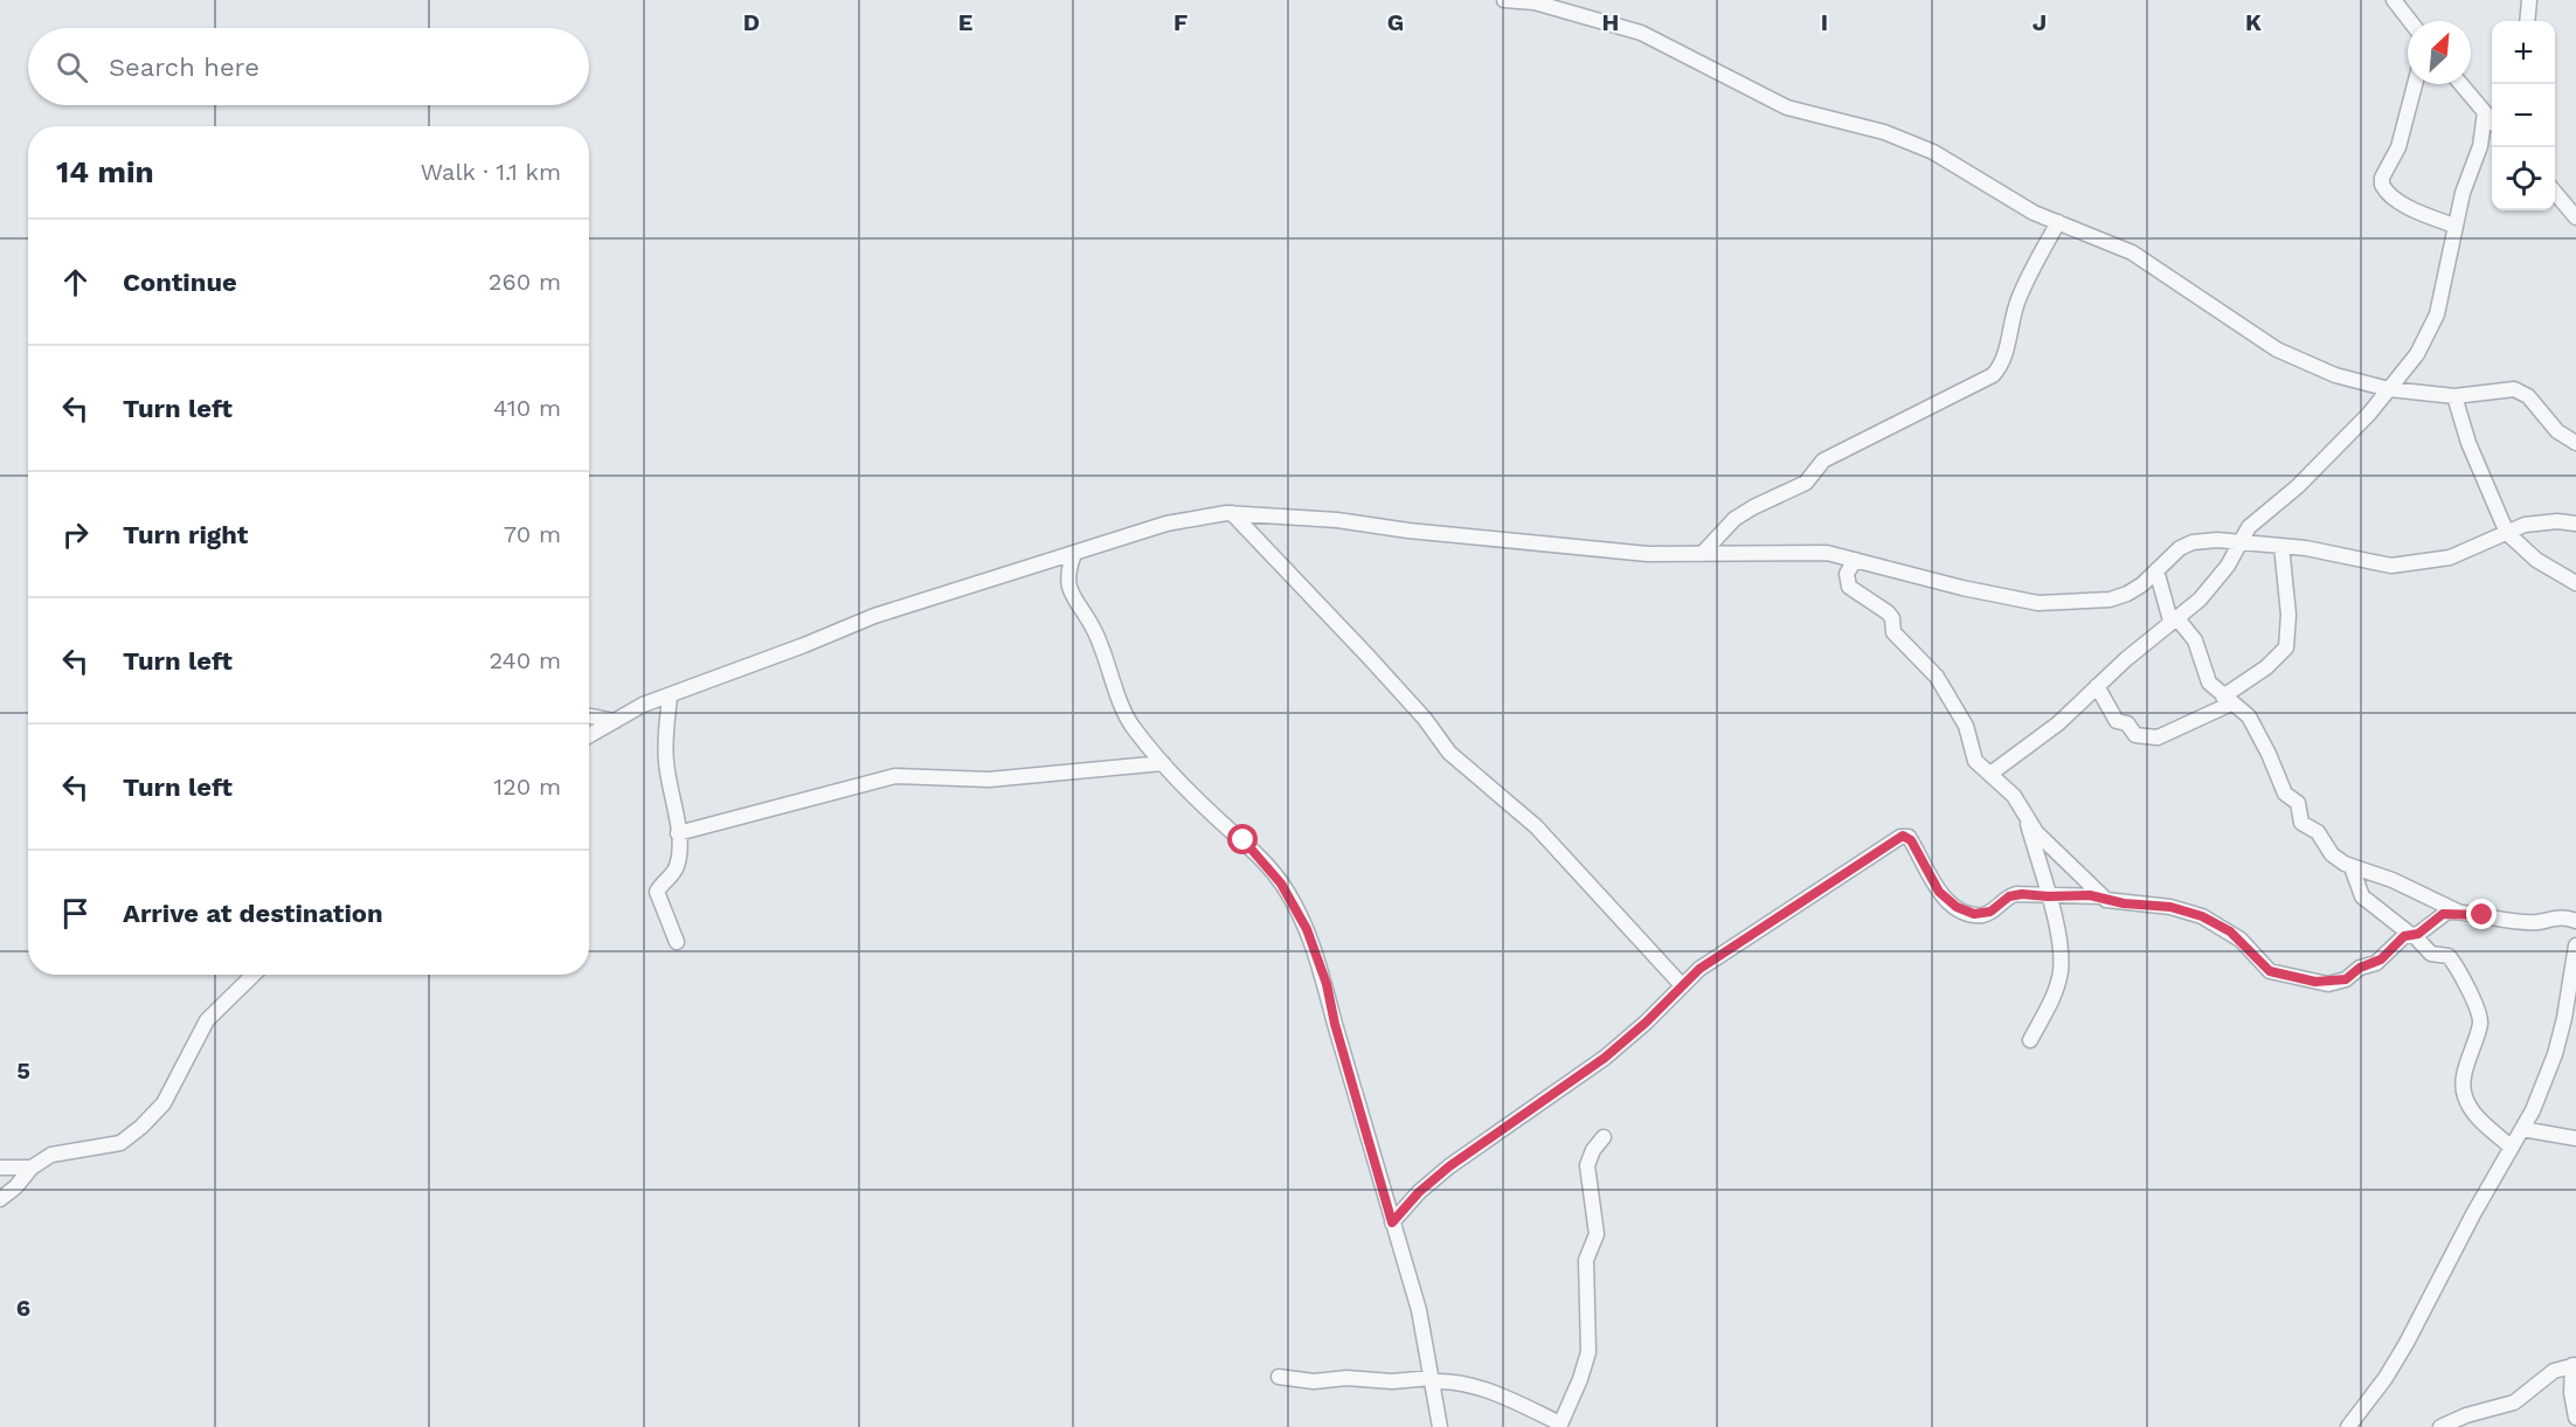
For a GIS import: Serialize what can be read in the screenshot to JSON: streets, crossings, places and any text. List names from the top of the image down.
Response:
{
  "north": "top right",
  "page": {
    "map_buttons": ["+", "−"],
    "search": "Search here",
    "heading": ["14 min", "Walk · 1.1 km"],
    "list": [
      ["Continue", "260 m"],
      ["Turn left", "410 m"],
      ["Turn right", "70 m"],
      ["Turn left", "240 m"],
      ["Turn left", "120 m"],
      "Arrive at destination"
    ]
  },
  "grid": {
    "columns": [
      "D",
      "E",
      "F",
      "G",
      "H",
      "I",
      "J",
      "K"
    ],
    "rows": ["5", "6"]
  }
}
